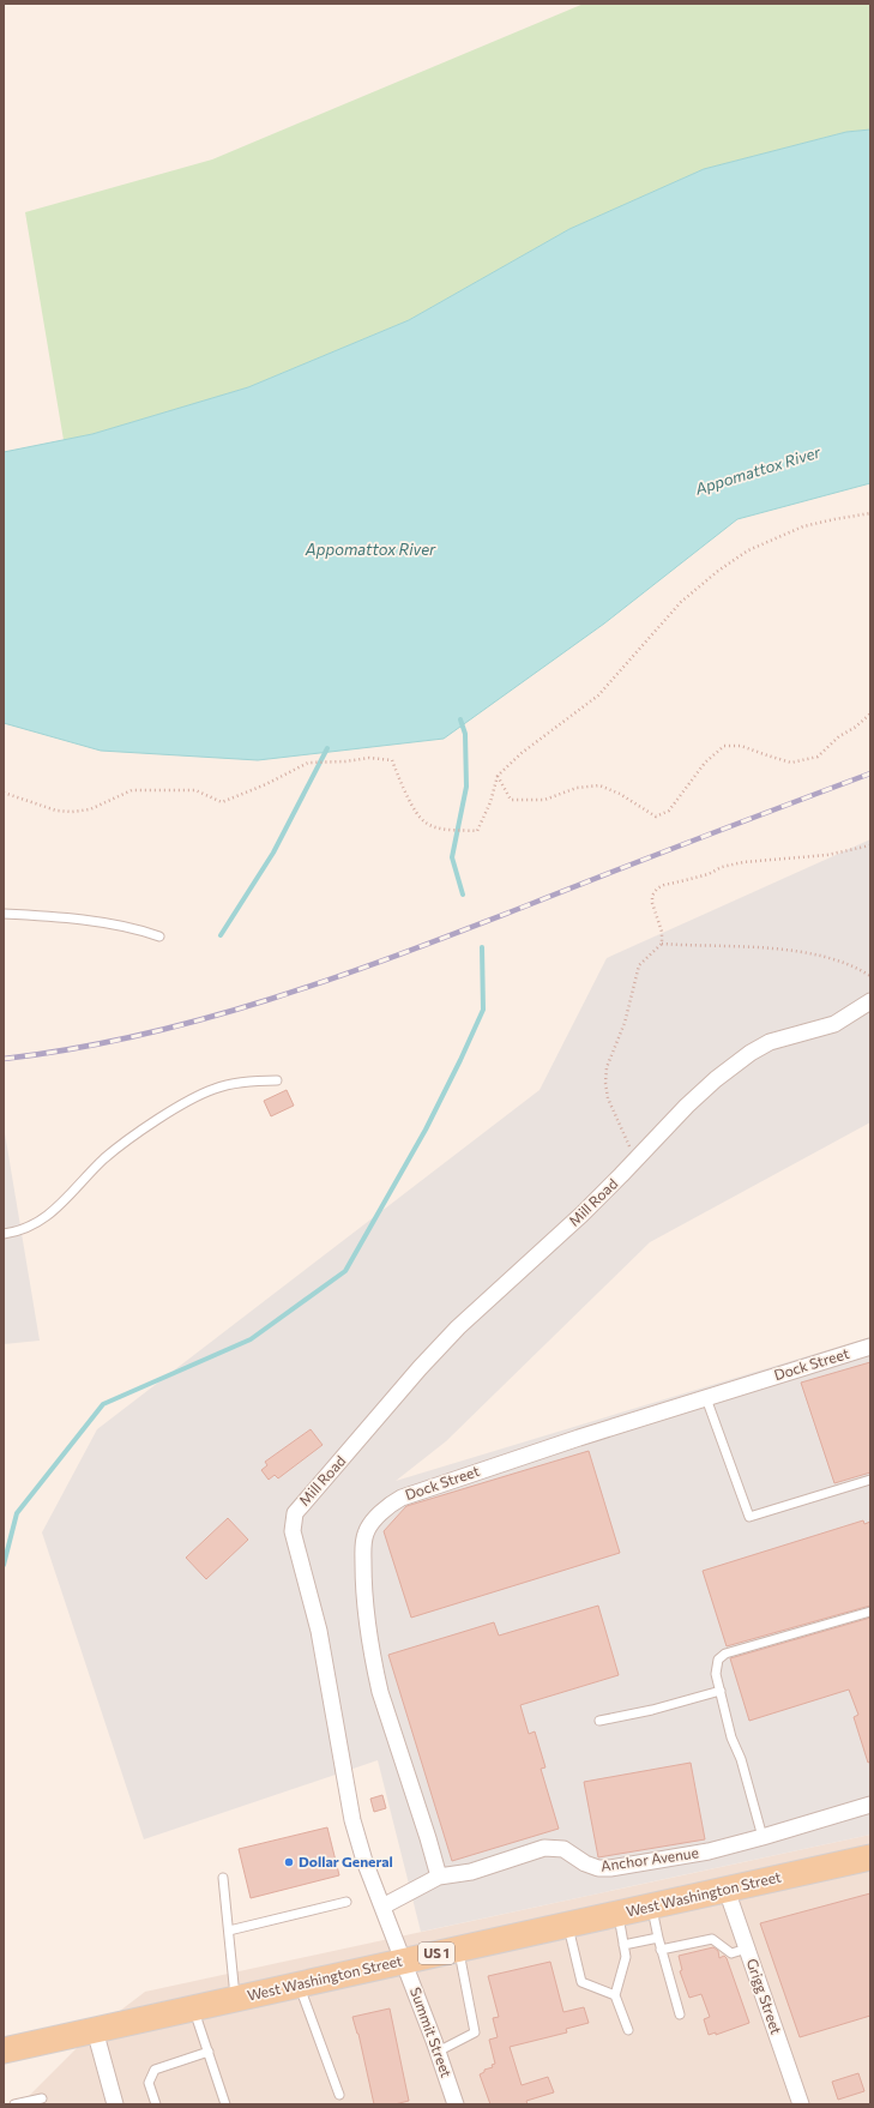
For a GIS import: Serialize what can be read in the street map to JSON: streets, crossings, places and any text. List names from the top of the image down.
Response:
{
  "streets": {
    "main road": ["West Washington Street", "US 1"],
    "street": [
      "Mill Road",
      "Dock Street",
      "Anchor Avenue",
      "Grigg Street",
      "Summit Street"
    ]
  },
  "crossings": [
    ["Mill Road", "Anchor Avenue"],
    ["Mill Road", "West Washington Street"],
    ["Mill Road", "Summit Street"],
    ["Dock Street", "Anchor Avenue"],
    ["West Washington Street", "Grigg Street"],
    ["West Washington Street", "Summit Street"]
  ],
  "water": ["Appomattox River"],
  "places": ["Dollar General"]
}
